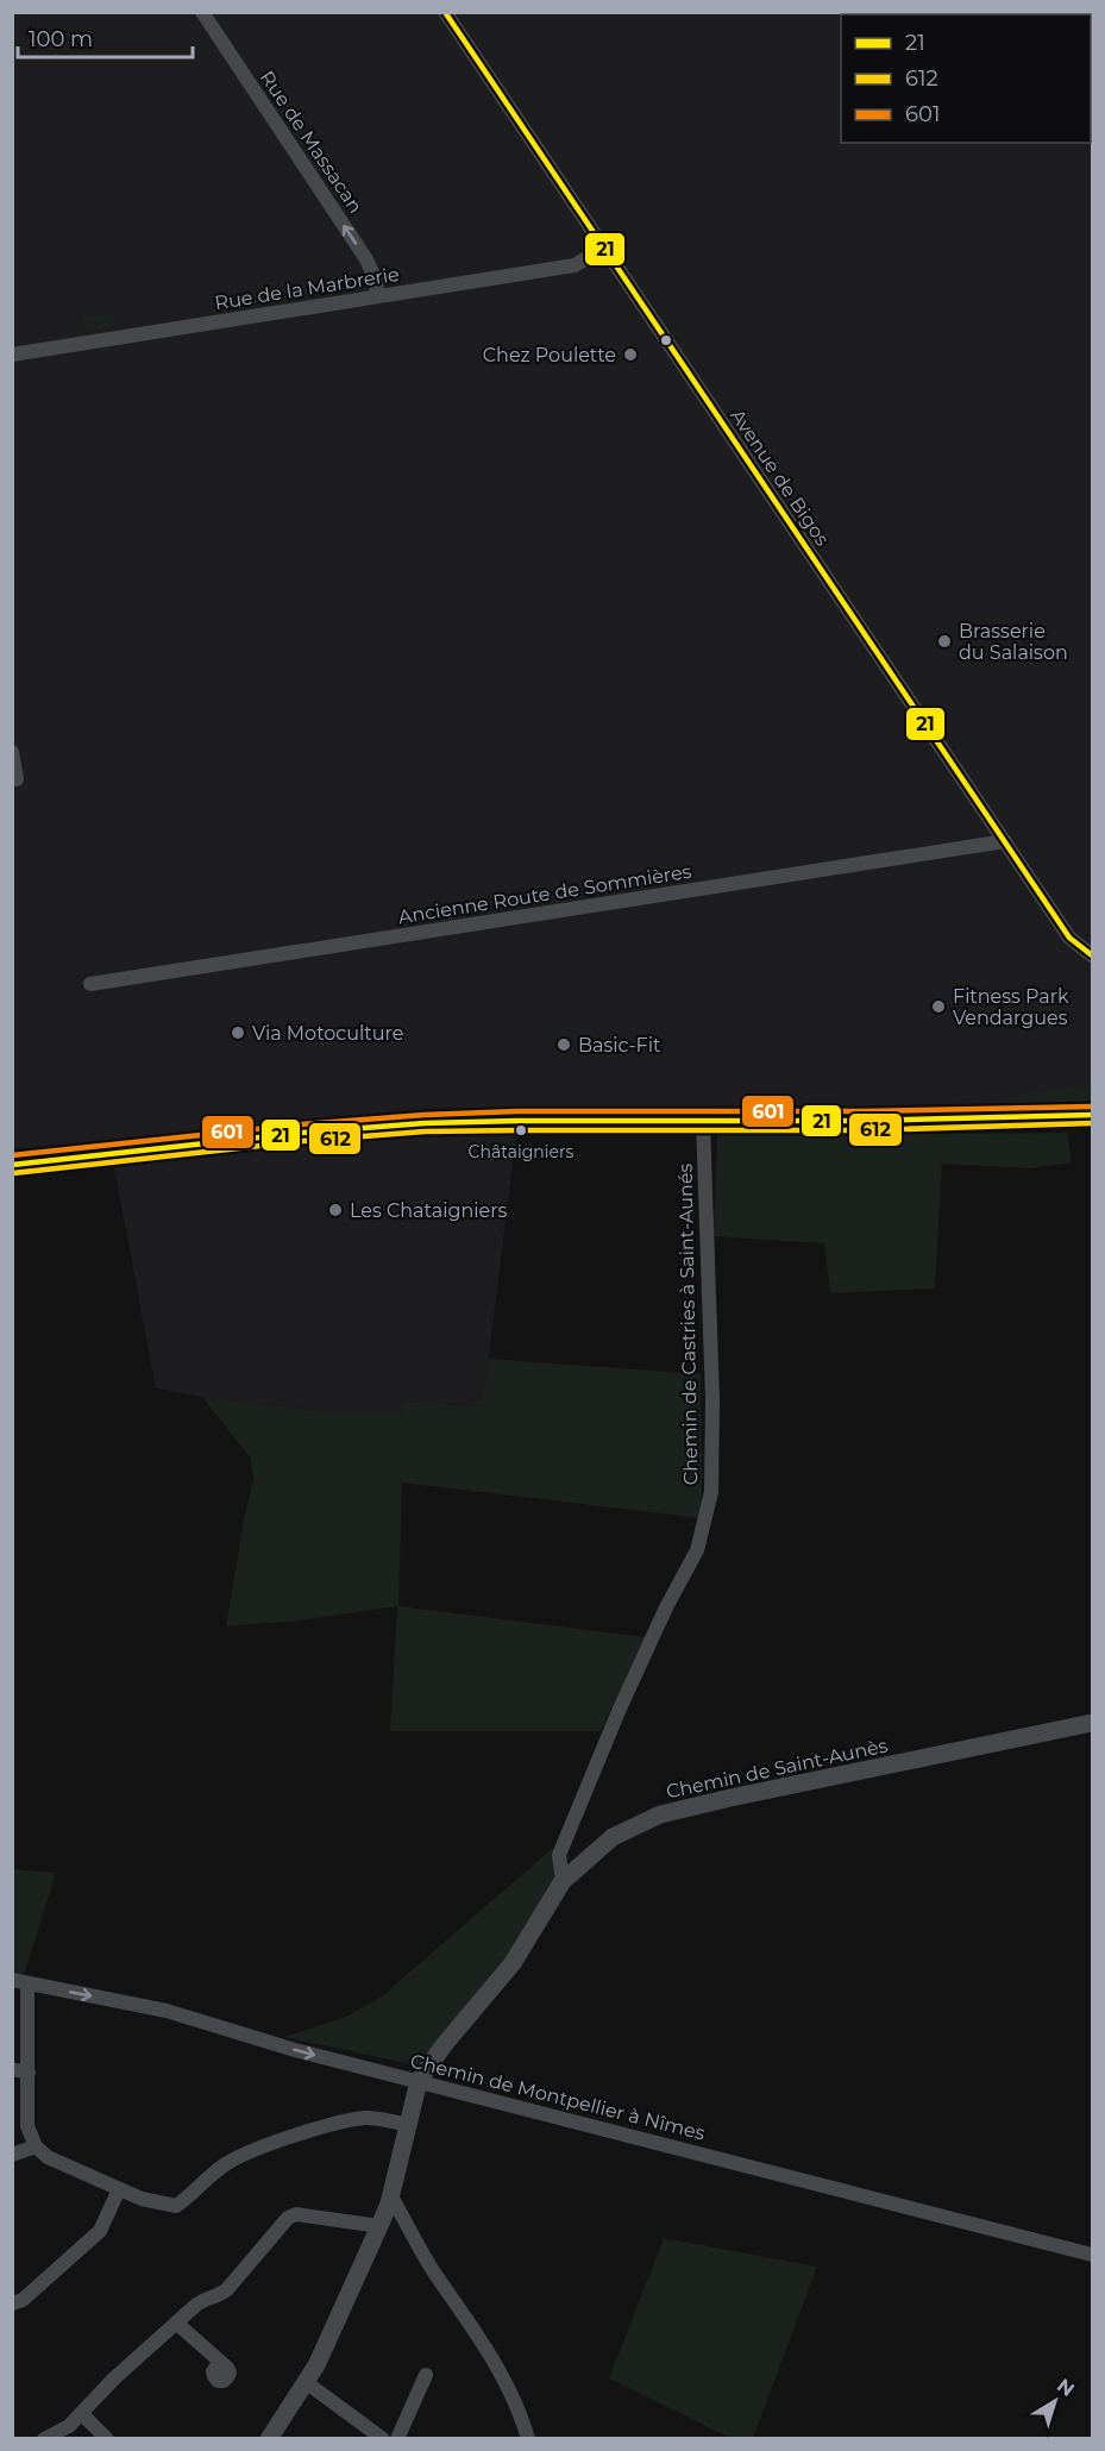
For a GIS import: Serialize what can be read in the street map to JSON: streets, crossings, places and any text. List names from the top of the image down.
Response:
{
  "streets": {
    "street": [
      "Rue de Massacan",
      "Rue de la Marbrerie",
      "Avenue de Bigos",
      "Ancienne Route de Sommières",
      "Chemin de Castries à Saint-Aunés",
      "Chemin de Saint-Aunès",
      "Chemin de Montpellier à Nîmes"
    ]
  },
  "crossings": [
    ["Rue de Massacan", "Rue de la Marbrerie"],
    ["Rue de la Marbrerie", "Avenue de Bigos"],
    ["Avenue de Bigos", "Ancienne Route de Sommières"],
    ["Chemin de Castries à Saint-Aunés", "Chemin de Saint-Aunès"],
    ["Chemin de Saint-Aunès", "Chemin de Montpellier à Nîmes"]
  ],
  "one_way": ["Rue de Massacan", "Chemin de Montpellier à Nîmes"],
  "places": [
    "Chez Poulette",
    "Brasserie du Salaison",
    "Fitness Park Vendargues",
    "Via Motoculture",
    "Basic-Fit",
    "Châtaigniers",
    "Les Chataigniers"
  ],
  "lines": ["transit line 21", "transit line 601", "transit line 612"],
  "legend": ["21", "612", "601"],
  "scale_bar": "100 m",
  "north": "top right"
}
